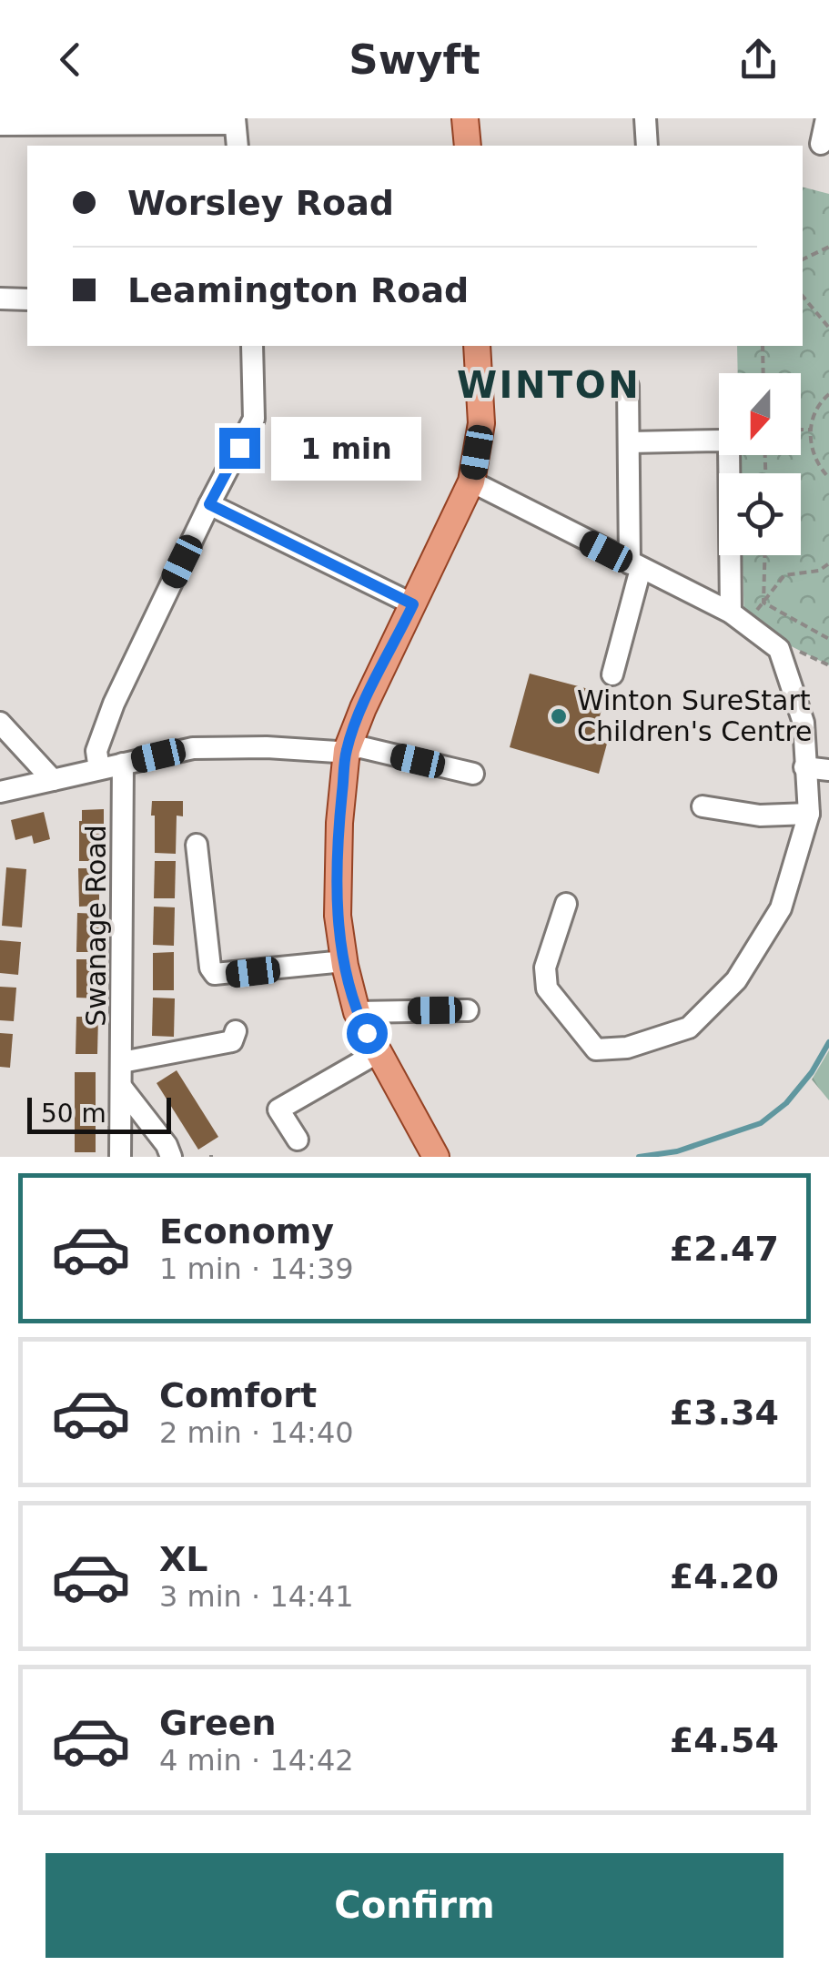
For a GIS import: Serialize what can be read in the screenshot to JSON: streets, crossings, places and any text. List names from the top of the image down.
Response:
{
  "streets": {
    "street": ["Swanage Road"]
  },
  "districts": ["WINTON"],
  "places": ["Winton SureStart Children's Centre"],
  "scale_bar": "50 m",
  "north": "bottom",
  "page": {
    "header": "Swyft",
    "banner": ["Worsley Road", "Leamington Road"],
    "bubble": "1 min",
    "scale": "50 m",
    "list": [
      {
        "name": "Economy",
        "note": "1 min · 14:39",
        "value": "£2.47"
      },
      {
        "name": "Comfort",
        "note": "2 min · 14:40",
        "value": "£3.34"
      },
      {
        "name": "XL",
        "note": "3 min · 14:41",
        "value": "£4.20"
      },
      {
        "name": "Green",
        "note": "4 min · 14:42",
        "value": "£4.54"
      }
    ],
    "buttons": "Confirm"
  }
}
